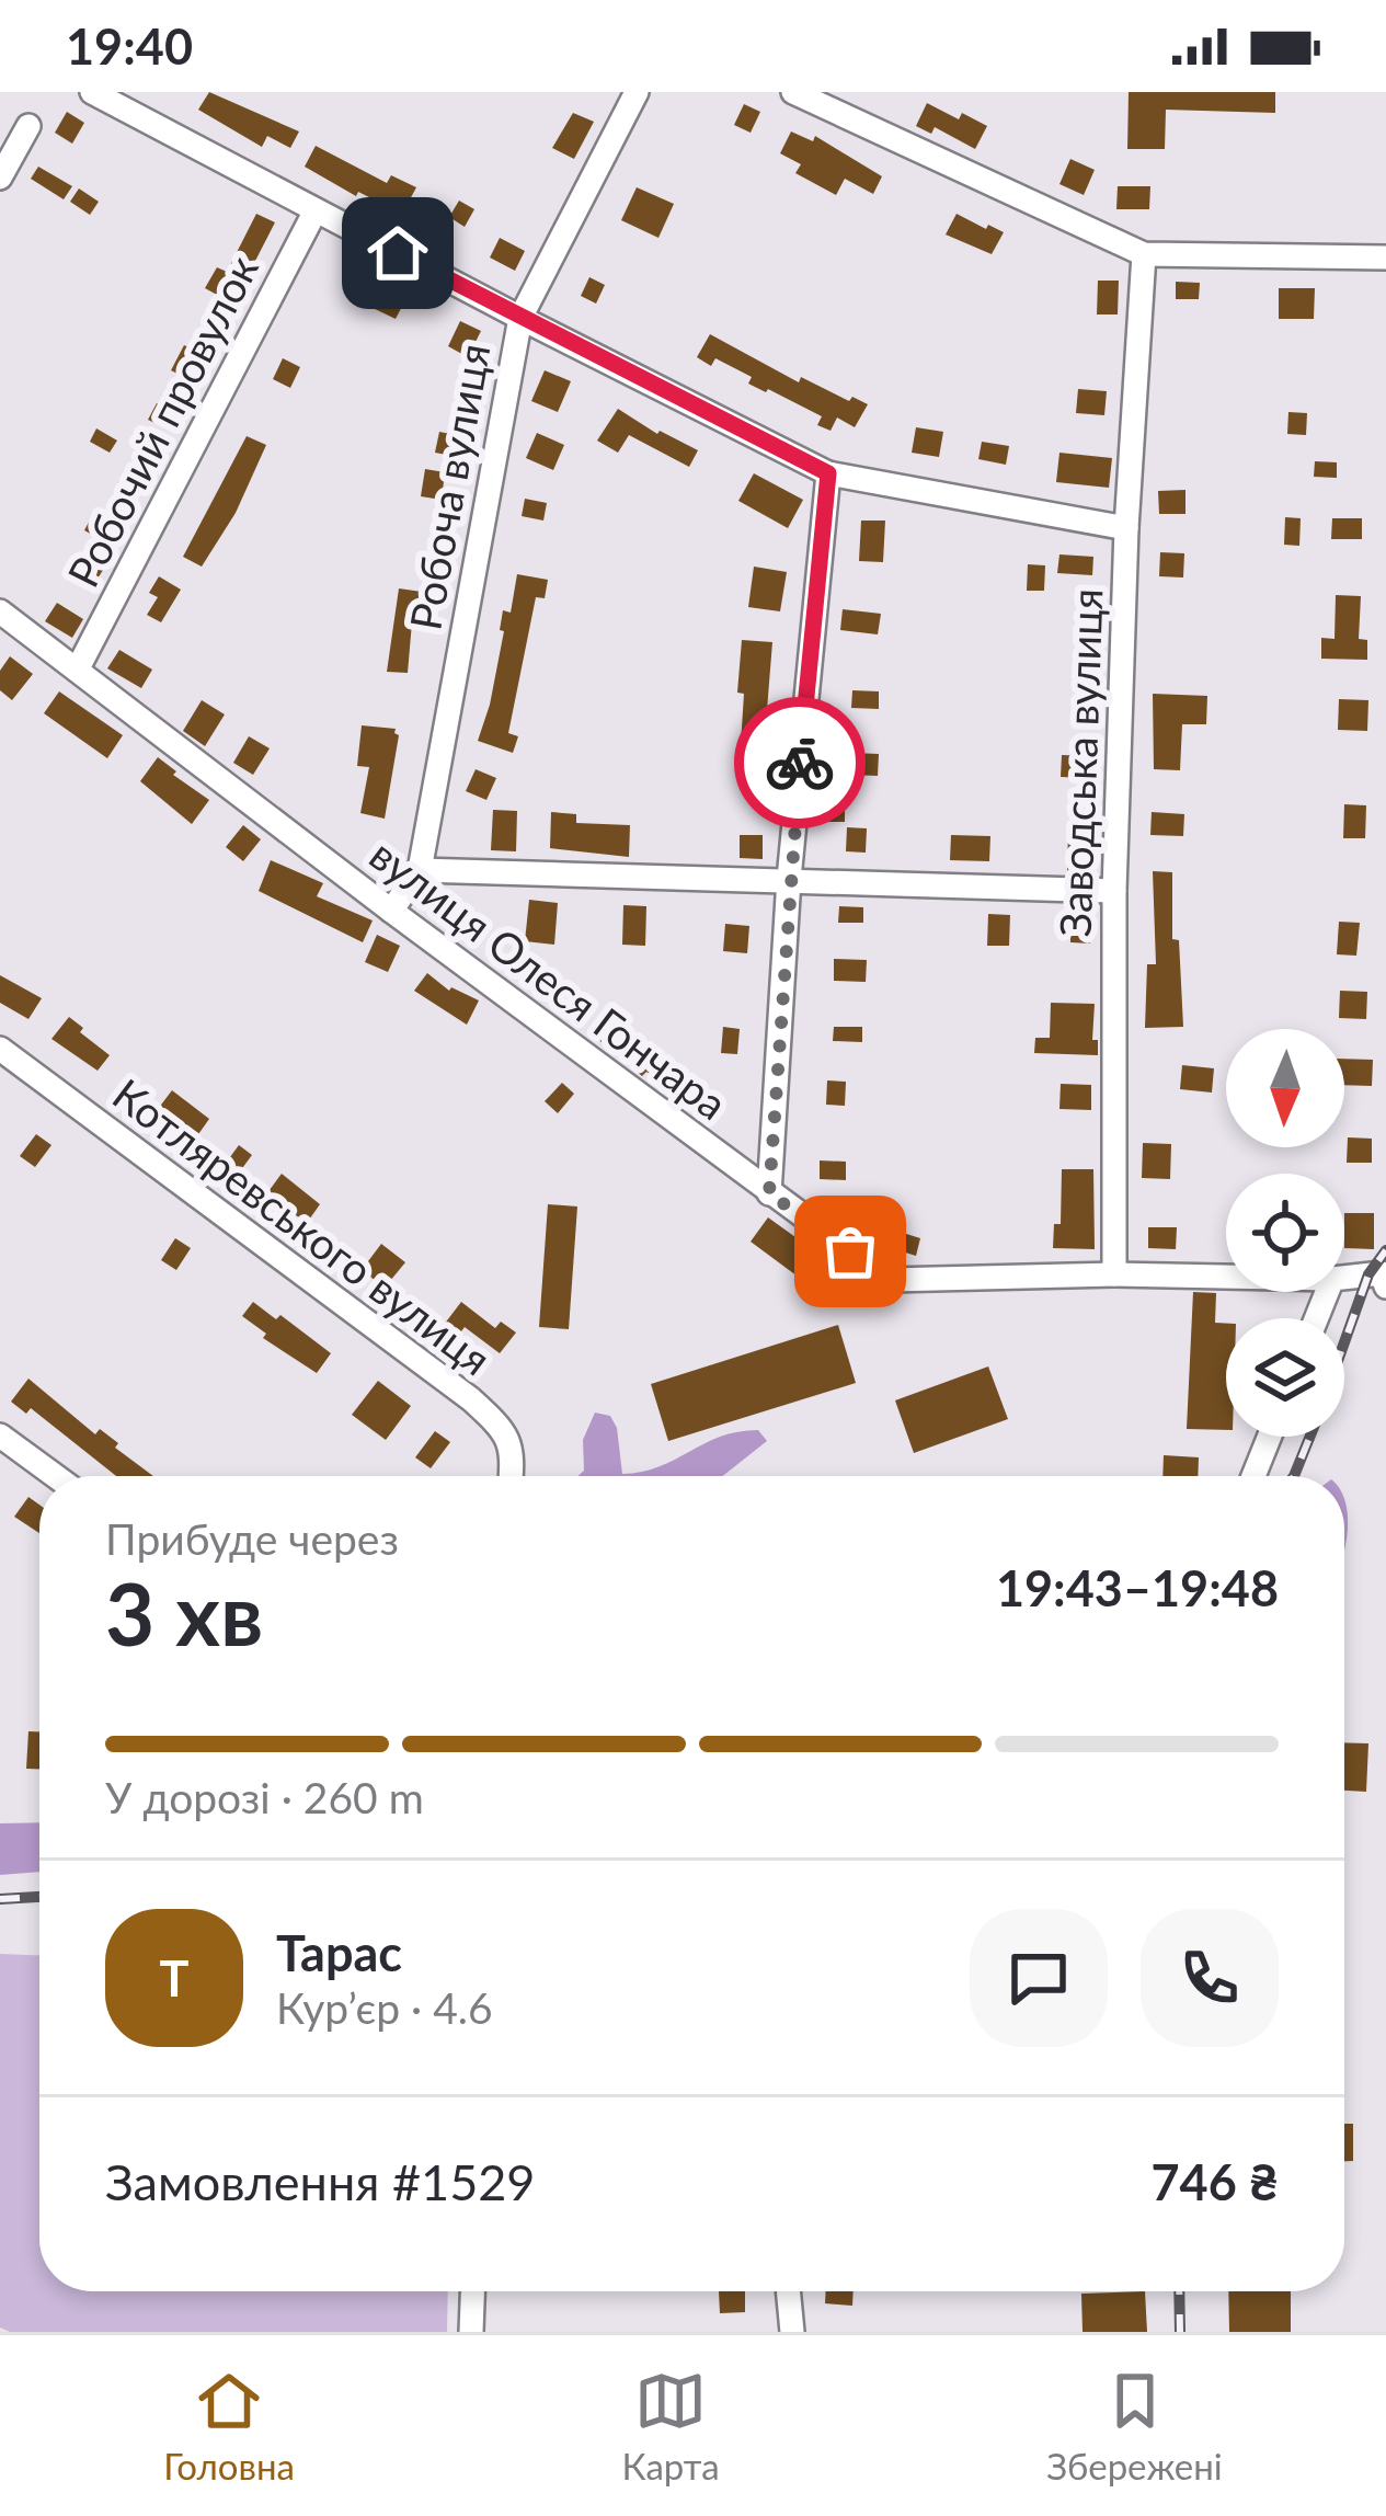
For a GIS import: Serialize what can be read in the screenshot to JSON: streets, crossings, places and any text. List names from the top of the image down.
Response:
{
  "streets": {
    "street": [
      "Робочий провулок",
      "Робоча вулиця",
      "Заводська вулиця",
      "вулиця Олеся Гончара",
      "Котляревського вулиця"
    ]
  },
  "crossings": [
    ["Робочий провулок", "вулиця Олеся Гончара"],
    ["Робоча вулиця", "вулиця Олеся Гончара"],
    ["Заводська вулиця", "вулиця Олеся Гончара"]
  ],
  "north": "bottom",
  "page": {
    "status": "19:40",
    "heading": ["3 хв", "Прибуде через", "19:43–19:48"],
    "panel": [
      "Тарас",
      "Кур’єр · 4.6",
      "Замовлення #1529",
      "746 ₴"
    ],
    "bar": "У дорозі · 260 m",
    "round": "Т",
    "tabs": ["Головна", "Карта", "Збережені"]
  }
}
